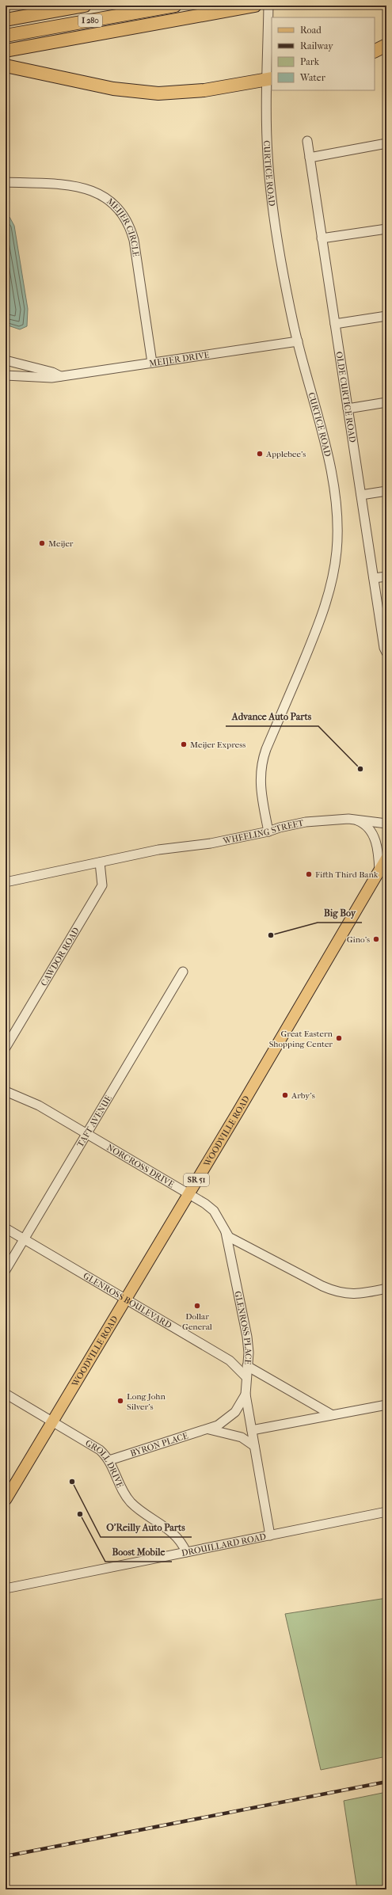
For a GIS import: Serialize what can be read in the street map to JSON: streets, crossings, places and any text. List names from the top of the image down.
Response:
{
  "streets": {
    "highway": ["I 280"],
    "main road": ["WOODVILLE ROAD", "SR 51"],
    "street": [
      "CURTICE ROAD",
      "MEIJER CIRCLE",
      "MEIJER DRIVE",
      "OLDE CURTICE ROAD",
      "WHEELING STREET",
      "CAWDOR ROAD",
      "TAFT AVENUE",
      "NORCROSS DRIVE",
      "GLENROSS BOULEVARD",
      "GLENROSS PLACE",
      "BYRON PLACE",
      "GROLL DRIVE",
      "DROUILLARD ROAD"
    ]
  },
  "crossings": [
    ["CURTICE ROAD", "MEIJER DRIVE"],
    ["CURTICE ROAD", "WHEELING STREET"],
    ["MEIJER CIRCLE", "MEIJER DRIVE"],
    ["WHEELING STREET", "CAWDOR ROAD"],
    ["TAFT AVENUE", "NORCROSS DRIVE"],
    ["TAFT AVENUE", "GLENROSS BOULEVARD"],
    ["WOODVILLE ROAD", "NORCROSS DRIVE"],
    ["WOODVILLE ROAD", "GLENROSS BOULEVARD"],
    ["WOODVILLE ROAD", "GROLL DRIVE"],
    ["NORCROSS DRIVE", "GLENROSS PLACE"],
    ["BYRON PLACE", "GROLL DRIVE"],
    ["GROLL DRIVE", "DROUILLARD ROAD"]
  ],
  "places": [
    "Applebee's",
    "Meijer",
    "Meijer Express",
    "Advance Auto Parts",
    "Fifth Third Bank",
    "Big Boy",
    "Gino's",
    "Great Eastern Shopping Center",
    "Arby's",
    "Dollar General",
    "Long John Silver's",
    "O'Reilly Auto Parts",
    "Boost Mobile"
  ],
  "legend": [
    "Road",
    "Railway",
    "Park",
    "Water"
  ]
}
